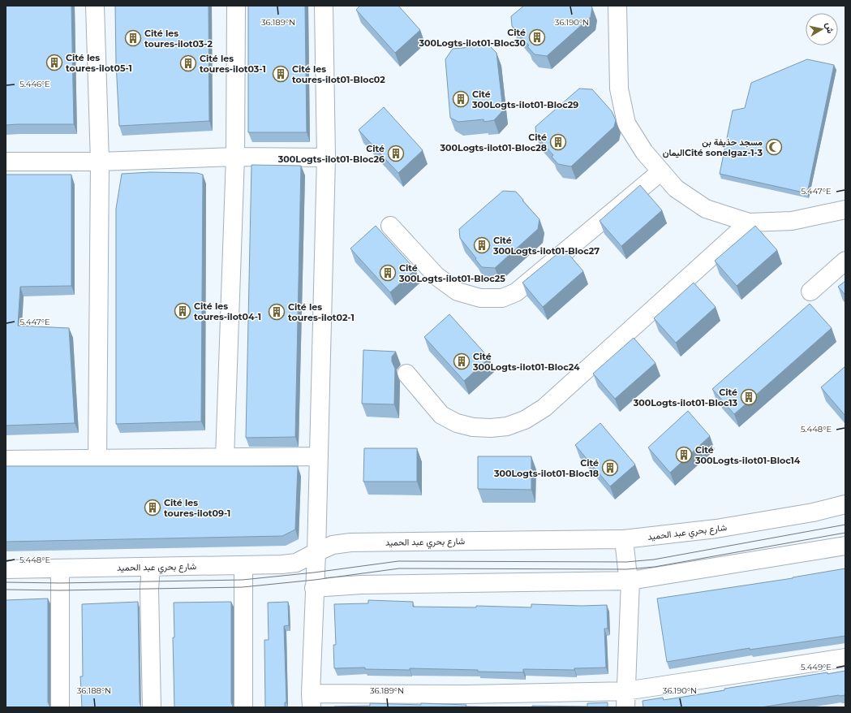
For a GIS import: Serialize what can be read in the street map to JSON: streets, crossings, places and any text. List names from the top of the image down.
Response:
{
  "streets": {
    "street": ["شارع بحري عبد الحميد"]
  },
  "places": {
    "building": [
      "Cité 300Logts-ilot01-Bloc30",
      "Cité les toures-ilot03-2",
      "Cité les toures-ilot05-1",
      "Cité les toures-ilot03-1",
      "Cité les toures-ilot01-Bloc02",
      "Cité 300Logts-ilot01-Bloc29",
      "Cité 300Logts-ilot01-Bloc28",
      "Cité 300Logts-ilot01-Bloc26",
      "Cité 300Logts-ilot01-Bloc27",
      "Cité 300Logts-ilot01-Bloc25",
      "Cité les toures-ilot04-1",
      "Cité les toures-ilot02-1",
      "Cité 300Logts-ilot01-Bloc24",
      "Cité 300Logts-ilot01-Bloc13",
      "Cité 300Logts-ilot01-Bloc14",
      "Cité 300Logts-ilot01-Bloc18",
      "Cité les toures-ilot09-1"
    ],
    "mosque": ["مسجد حذيفة بن اليمانCité sonelgaz-1-3"]
  },
  "north": "right",
  "coordinates": [
    "36.189°N",
    "36.190°N",
    "5.446°E",
    "5.447°E",
    "5.448°E",
    "5.449°E",
    "36.188°N"
  ]
}
